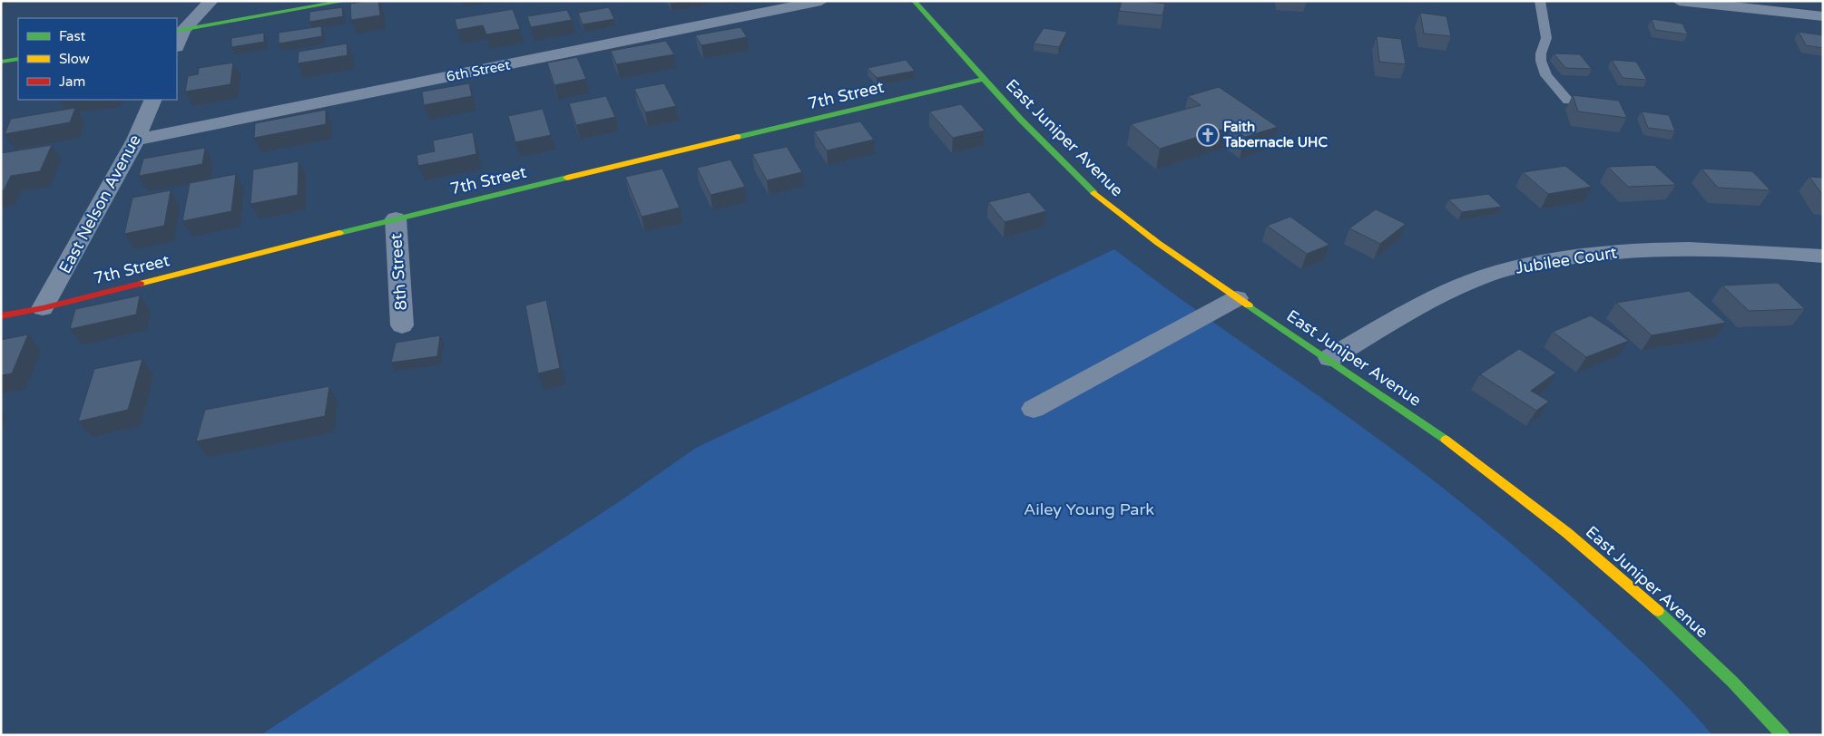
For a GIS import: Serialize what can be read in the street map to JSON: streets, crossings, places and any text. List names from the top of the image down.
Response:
{
  "streets": {
    "street": [
      "6th Street",
      "7th Street",
      "East Juniper Avenue",
      "East Nelson Avenue",
      "Jubilee Court",
      "8th Street"
    ]
  },
  "crossings": [
    ["6th Street", "East Nelson Avenue"],
    ["7th Street", "East Juniper Avenue"],
    ["7th Street", "East Nelson Avenue"],
    ["7th Street", "8th Street"],
    ["East Juniper Avenue", "Jubilee Court"]
  ],
  "parks": ["Ailey Young Park"],
  "places": {
    "church": ["Faith Tabernacle UHC"]
  },
  "legend": ["Fast", "Slow", "Jam"]
}
